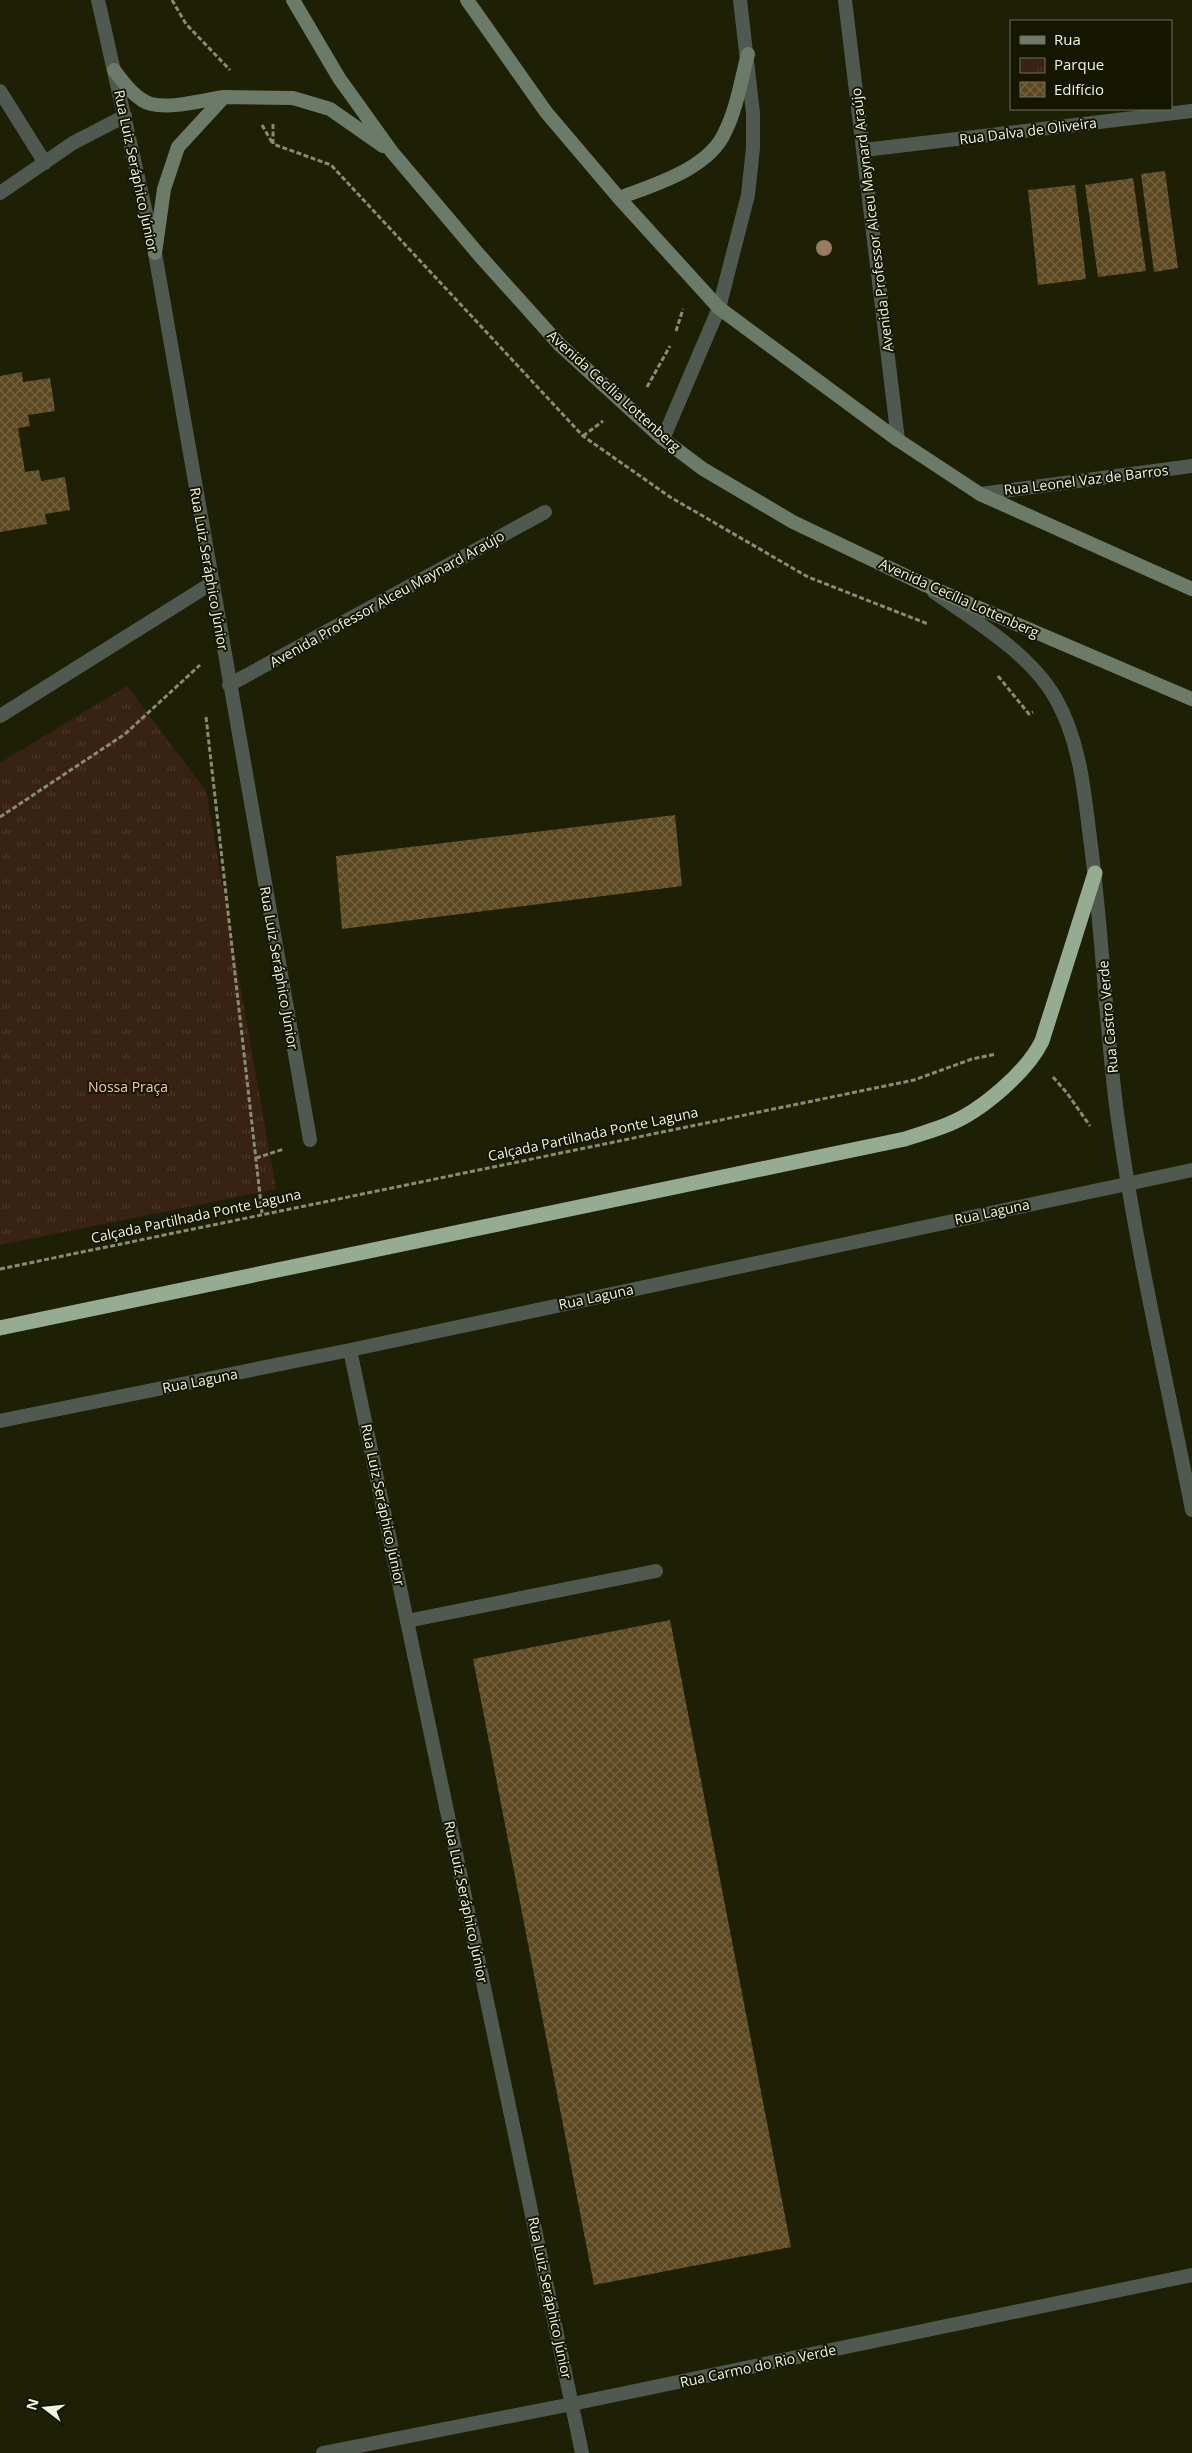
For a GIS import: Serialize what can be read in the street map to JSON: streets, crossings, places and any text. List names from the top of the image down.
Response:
{
  "streets": {
    "main road": ["Avenida Cecília Lottenberg"],
    "street": [
      "Rua Dalva de Oliveira",
      "Rua Luiz Seráphico Júnior",
      "Avenida Professor Alceu Maynard Araújo",
      "Rua Leonel Vaz de Barros",
      "Rua Castro Verde",
      "Rua Laguna",
      "Rua Carmo do Rio Verde"
    ],
    "path": ["Calçada Partilhada Ponte Laguna"]
  },
  "crossings": [
    ["Rua Dalva de Oliveira", "Avenida Professor Alceu Maynard Araújo"],
    ["Rua Luiz Seráphico Júnior", "Avenida Professor Alceu Maynard Araújo"],
    ["Rua Luiz Seráphico Júnior", "Rua Laguna"],
    ["Rua Luiz Seráphico Júnior", "Rua Carmo do Rio Verde"],
    ["Avenida Cecília Lottenberg", "Rua Castro Verde"],
    ["Rua Castro Verde", "Rua Laguna"]
  ],
  "parks": ["Nossa Praça"],
  "legend": ["Rua", "Parque", "Edifício"],
  "north": "left"
}
